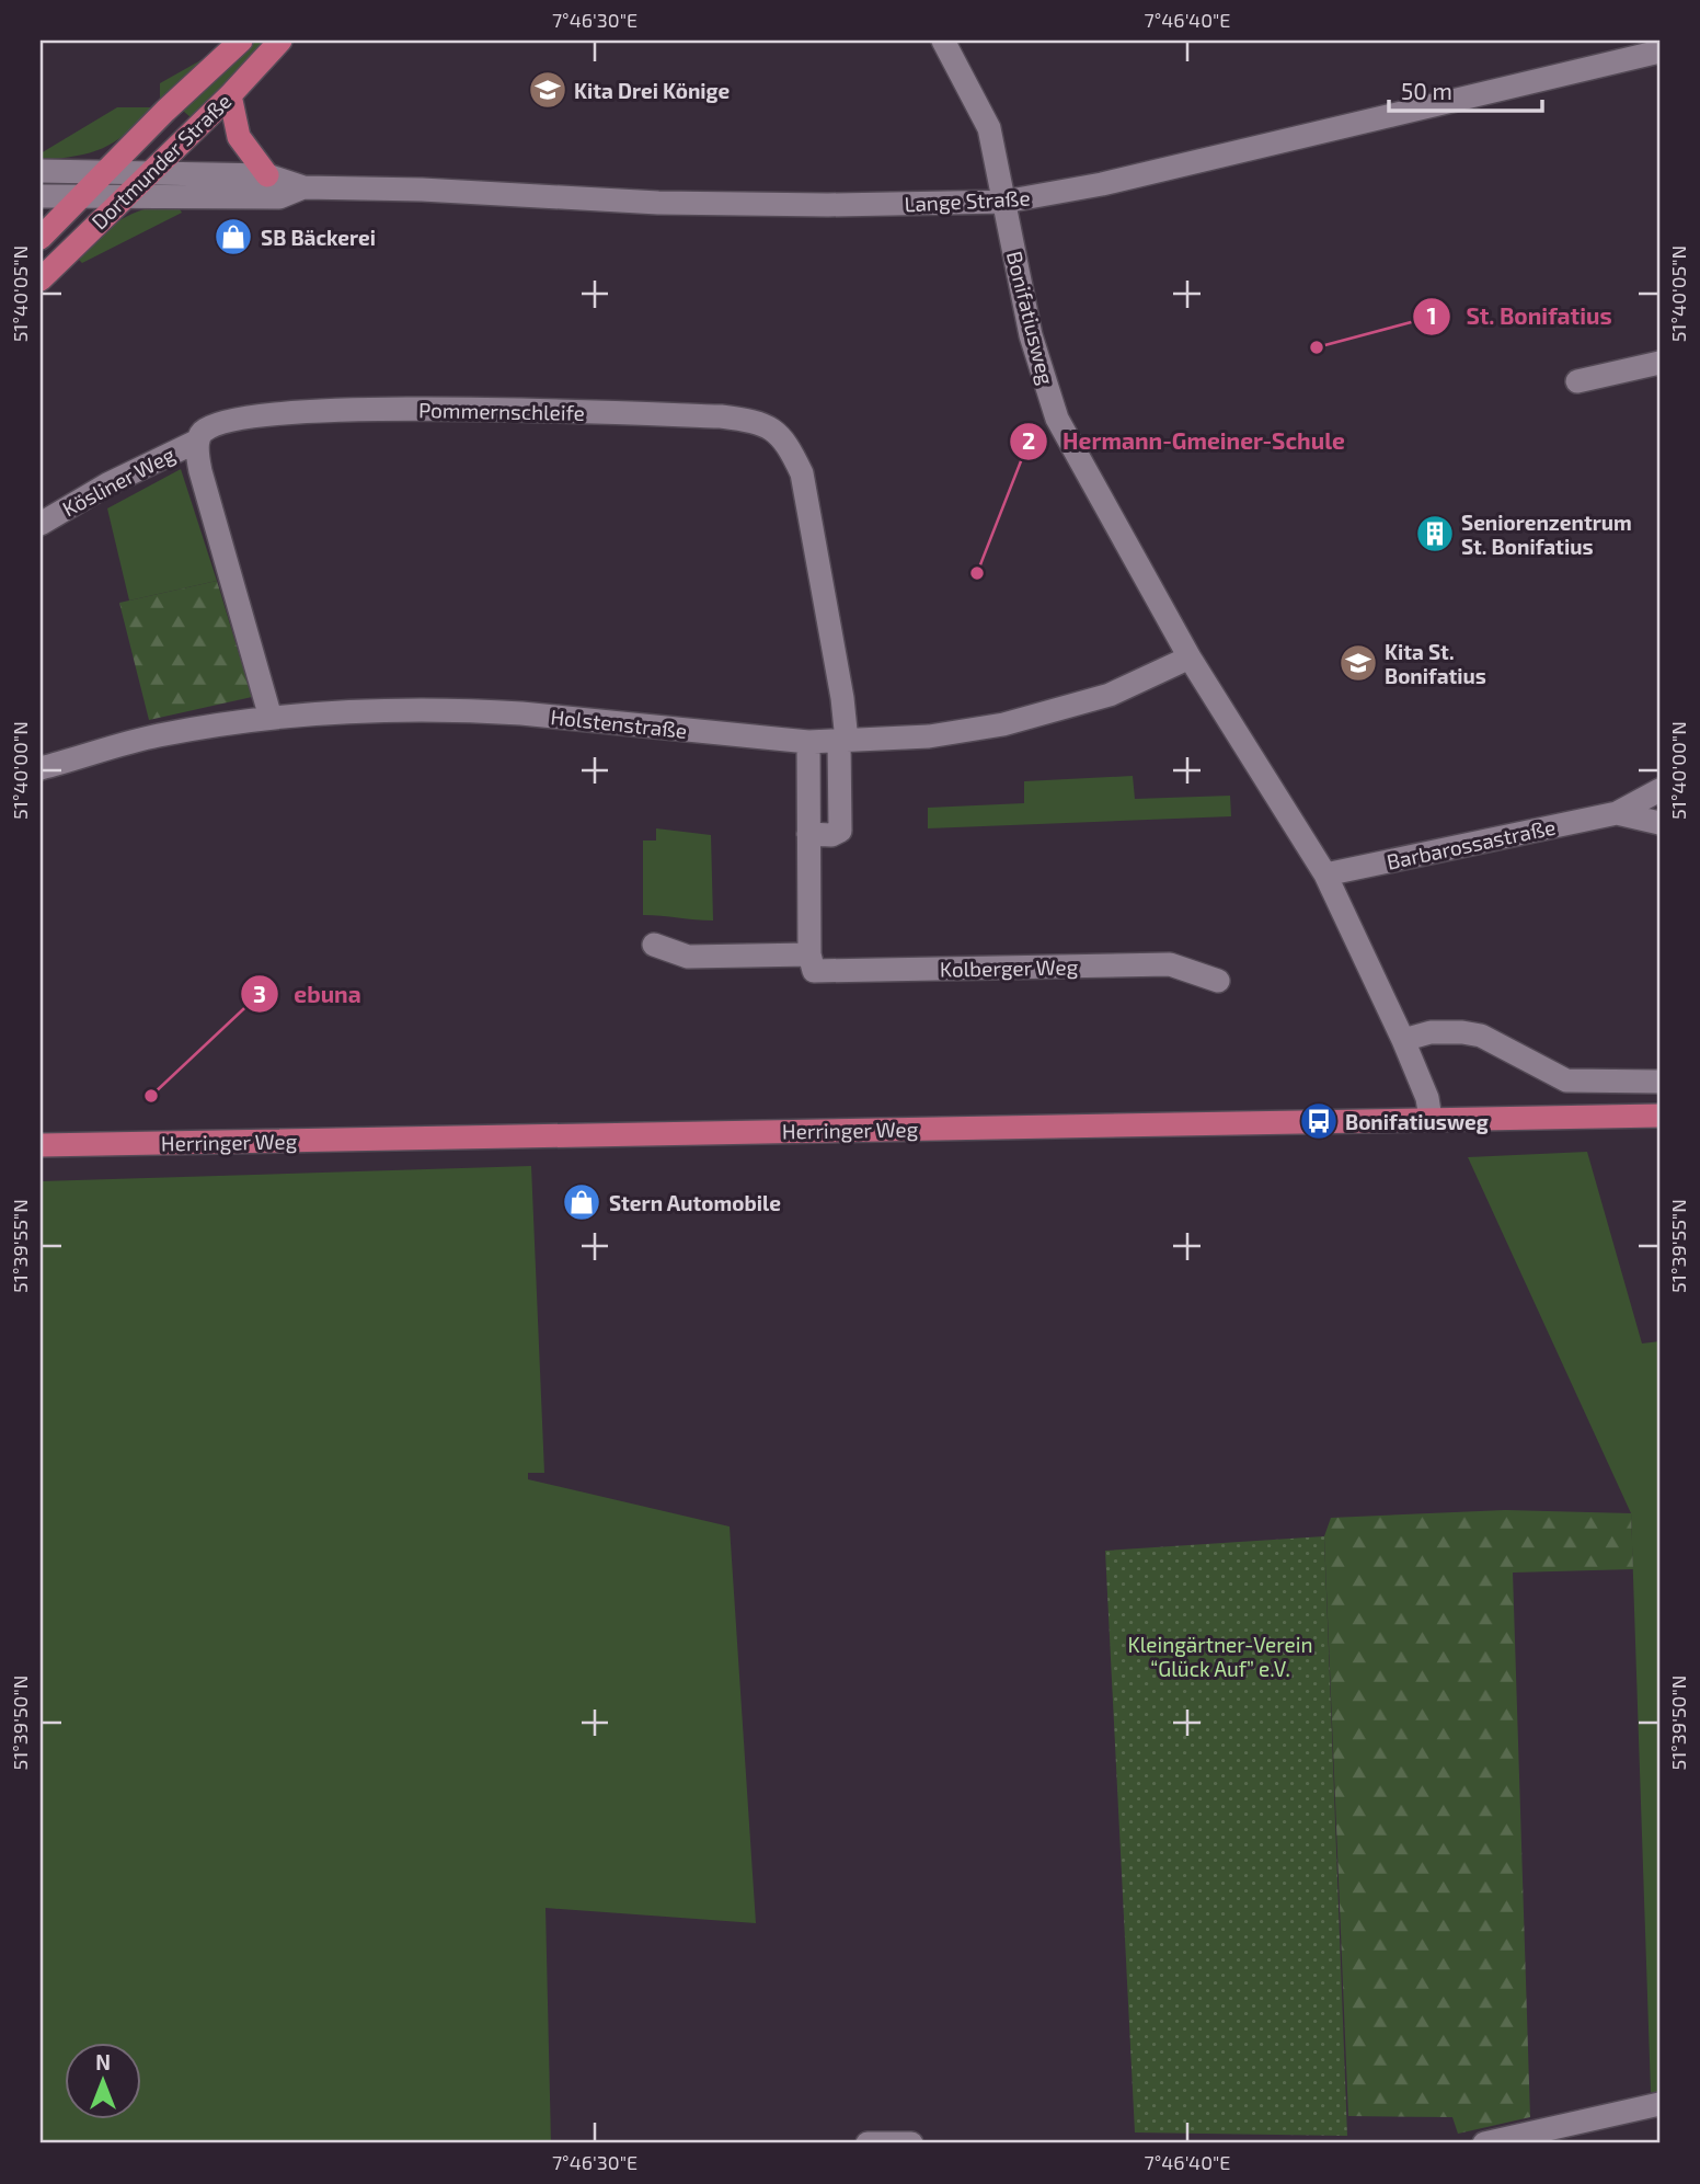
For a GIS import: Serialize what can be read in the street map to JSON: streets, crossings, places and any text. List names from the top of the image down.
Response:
{
  "streets": {
    "main road": ["Dortmunder Straße", "Herringer Weg"],
    "street": [
      "Lange Straße",
      "Bonifatiusweg",
      "Pommernschleife",
      "Kösliner Weg",
      "Holstenstraße",
      "Barbarossastraße",
      "Kolberger Weg"
    ]
  },
  "crossings": [
    ["Dortmunder Straße", "Lange Straße"],
    ["Lange Straße", "Bonifatiusweg"],
    ["Bonifatiusweg", "Holstenstraße"],
    ["Bonifatiusweg", "Barbarossastraße"],
    ["Bonifatiusweg", "Herringer Weg"],
    ["Pommernschleife", "Kösliner Weg"],
    ["Pommernschleife", "Holstenstraße"]
  ],
  "parks": ["Kleingärtner-Verein “Glück Auf” e.V."],
  "places": {
    "school or university": ["Kita Drei Könige", "Kita St. Bonifatius"],
    "shop": ["SB Bäckerei", "Stern Automobile"],
    "other": ["St. Bonifatius", "Hermann-Gmeiner-Schule", "ebuna"],
    "building": ["Seniorenzentrum St. Bonifatius"],
    "bus stop": ["Bonifatiusweg"]
  },
  "scale_bar": "50 m",
  "north": "top",
  "coordinates": [
    "7°46'30\"E",
    "7°46'40\"E",
    "51°40'05\"N",
    "51°40'00\"N",
    "51°39'55\"N",
    "51°39'50\"N"
  ]
}
